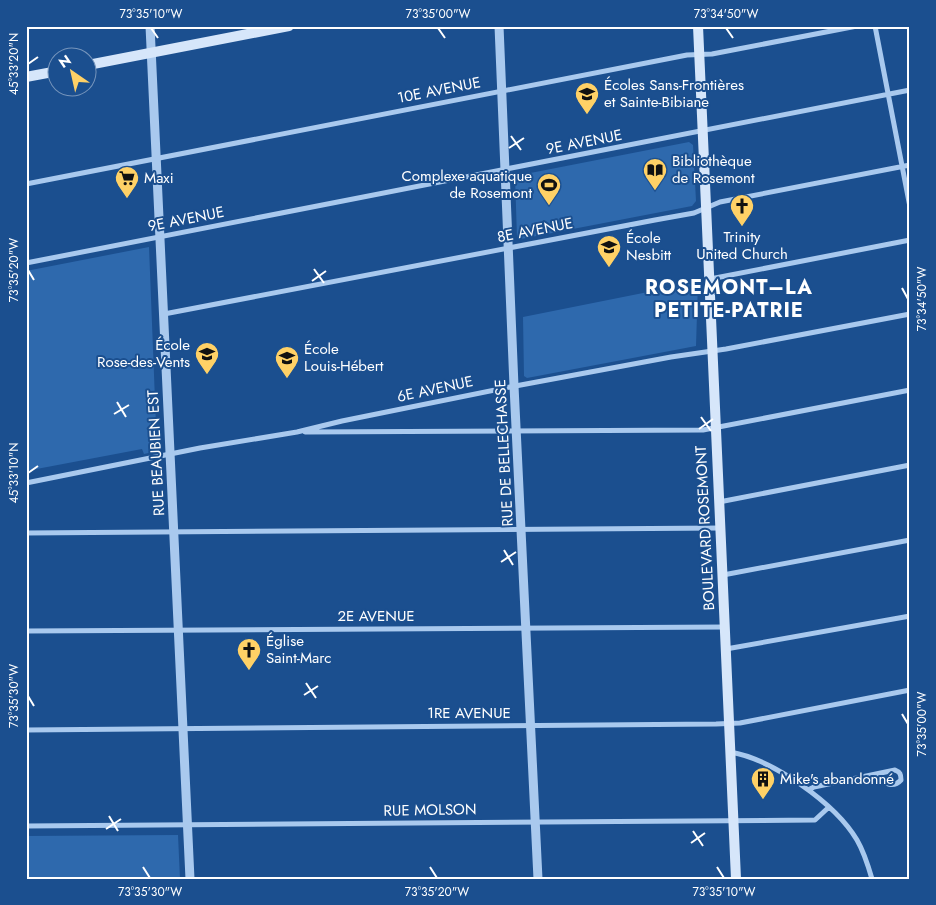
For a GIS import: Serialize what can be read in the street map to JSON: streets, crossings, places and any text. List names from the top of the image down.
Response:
{
  "streets": {
    "main road": ["BOULEVARD ROSEMONT"],
    "street": [
      "10E AVENUE",
      "9E AVENUE",
      "8E AVENUE",
      "6E AVENUE",
      "RUE BEAUBIEN EST",
      "RUE DE BELLECHASSE",
      "2E AVENUE",
      "1RE AVENUE",
      "RUE MOLSON"
    ]
  },
  "crossings": [
    ["10E AVENUE", "RUE BEAUBIEN EST"],
    ["10E AVENUE", "RUE DE BELLECHASSE"],
    ["10E AVENUE", "BOULEVARD ROSEMONT"],
    ["9E AVENUE", "RUE BEAUBIEN EST"],
    ["9E AVENUE", "RUE DE BELLECHASSE"],
    ["9E AVENUE", "BOULEVARD ROSEMONT"],
    ["8E AVENUE", "RUE BEAUBIEN EST"],
    ["8E AVENUE", "RUE DE BELLECHASSE"],
    ["8E AVENUE", "BOULEVARD ROSEMONT"],
    ["6E AVENUE", "RUE BEAUBIEN EST"],
    ["6E AVENUE", "RUE DE BELLECHASSE"],
    ["6E AVENUE", "BOULEVARD ROSEMONT"],
    ["RUE BEAUBIEN EST", "2E AVENUE"],
    ["RUE BEAUBIEN EST", "1RE AVENUE"],
    ["RUE BEAUBIEN EST", "RUE MOLSON"],
    ["RUE DE BELLECHASSE", "2E AVENUE"],
    ["RUE DE BELLECHASSE", "1RE AVENUE"],
    ["RUE DE BELLECHASSE", "RUE MOLSON"],
    ["BOULEVARD ROSEMONT", "2E AVENUE"],
    ["BOULEVARD ROSEMONT", "1RE AVENUE"],
    ["BOULEVARD ROSEMONT", "RUE MOLSON"]
  ],
  "districts": ["ROSEMONT–LA PETITE-PATRIE"],
  "places": {
    "school or university": [
      "Écoles Sans-Frontières et Sainte-Bibiane",
      "École Nesbitt",
      "École Rose-des-Vents",
      "École Louis-Hébert"
    ],
    "library": ["Bibliothèque de Rosemont"],
    "supermarket": ["Maxi"],
    "sports": ["Complexe aquatique de Rosemont"],
    "church": ["Trinity United Church", "Église Saint-Marc"],
    "building": ["Mike's abandonné"]
  },
  "north": "top left",
  "coordinates": [
    "73°35'10\"W",
    "73°35'00\"W",
    "73°34'50\"W",
    "45°33'20\"N",
    "73°35'20\"W",
    "45°33'10\"N",
    "73°35'30\"W"
  ]
}
